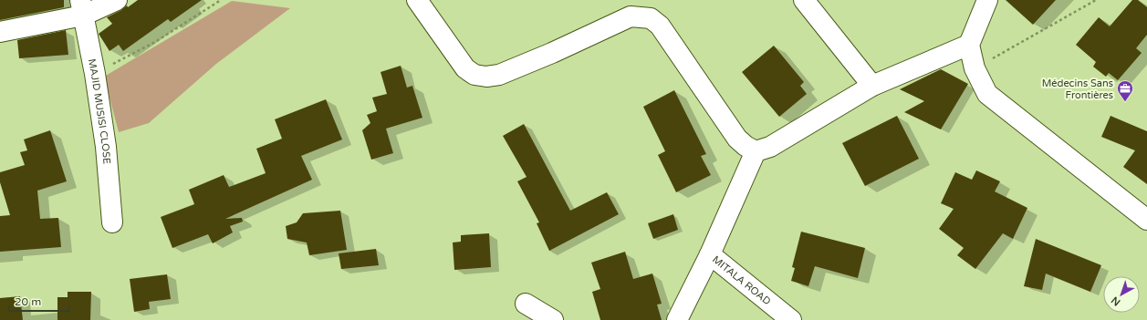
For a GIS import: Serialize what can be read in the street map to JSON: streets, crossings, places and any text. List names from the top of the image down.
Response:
{
  "streets": {
    "street": ["MAJID MUSISI CLOSE", "MITALA ROAD"]
  },
  "places": {
    "office": ["Médecins Sans Frontières"]
  },
  "scale_bar": "20 m",
  "north": "bottom left"
}
